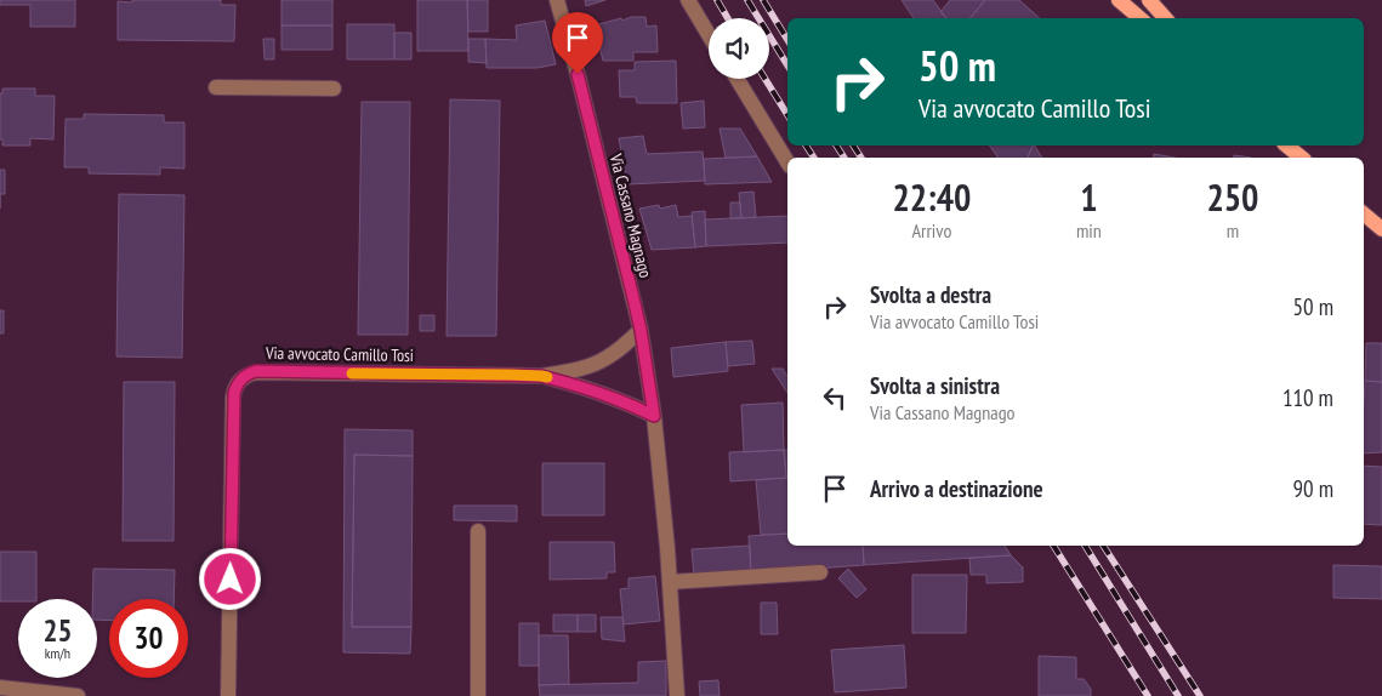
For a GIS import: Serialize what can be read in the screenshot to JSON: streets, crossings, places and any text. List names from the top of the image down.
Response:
{
  "streets": {
    "street": ["Via Cassano Magnago", "Via avvocato Camillo Tosi"]
  },
  "crossings": [
    ["Via Cassano Magnago", "Via avvocato Camillo Tosi"]
  ],
  "page": {
    "turn": ["50 m", "Via avvocato Camillo Tosi"],
    "eta": [
      "22:40",
      "Arrivo",
      "1",
      "min",
      "250",
      "m"
    ],
    "list": [
      {
        "name": "Svolta a destra",
        "note": "Via avvocato Camillo Tosi",
        "value": "50 m"
      },
      {
        "name": "Svolta a sinistra",
        "note": "Via Cassano Magnago",
        "value": "110 m"
      },
      {
        "name": "Arrivo a destinazione",
        "value": "90 m"
      }
    ],
    "speed": "25 km/h",
    "limit": "30"
  }
}
